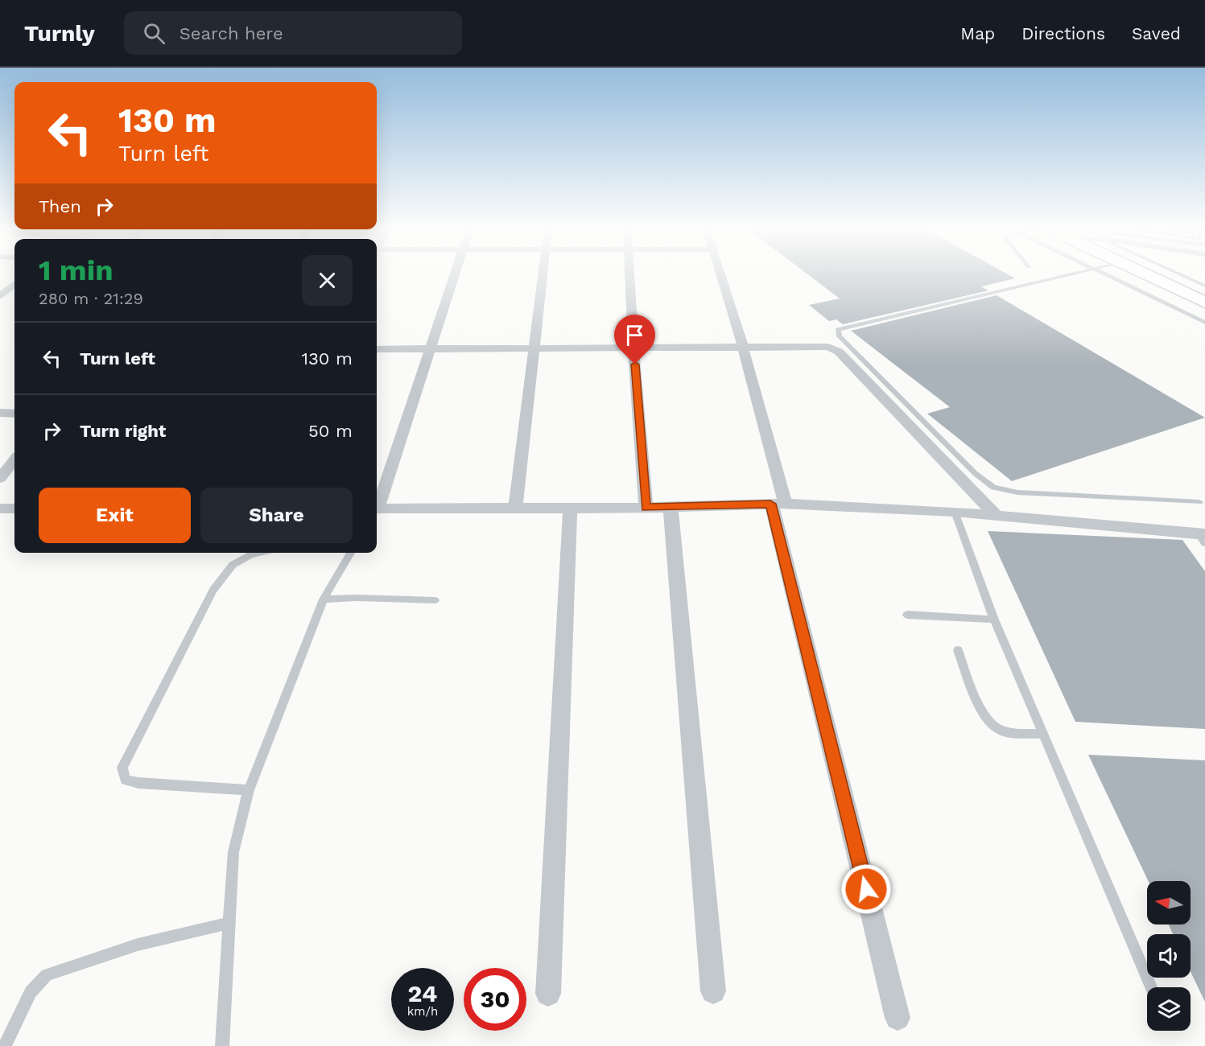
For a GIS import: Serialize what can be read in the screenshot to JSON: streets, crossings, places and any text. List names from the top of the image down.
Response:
{
  "north": "left",
  "page": {
    "header": "Turnly",
    "search": "Search here",
    "nav": ["Map", "Directions", "Saved"],
    "turn": ["130 m", "Turn left"],
    "then": "Then",
    "heading": ["1 min", "280 m · 21:29"],
    "list": [
      {
        "name": "Turn left",
        "value": "130 m"
      },
      {
        "name": "Turn right",
        "value": "50 m"
      }
    ],
    "buttons": ["Exit", "Share"],
    "speed": "24 km/h",
    "limit": "30"
  }
}
